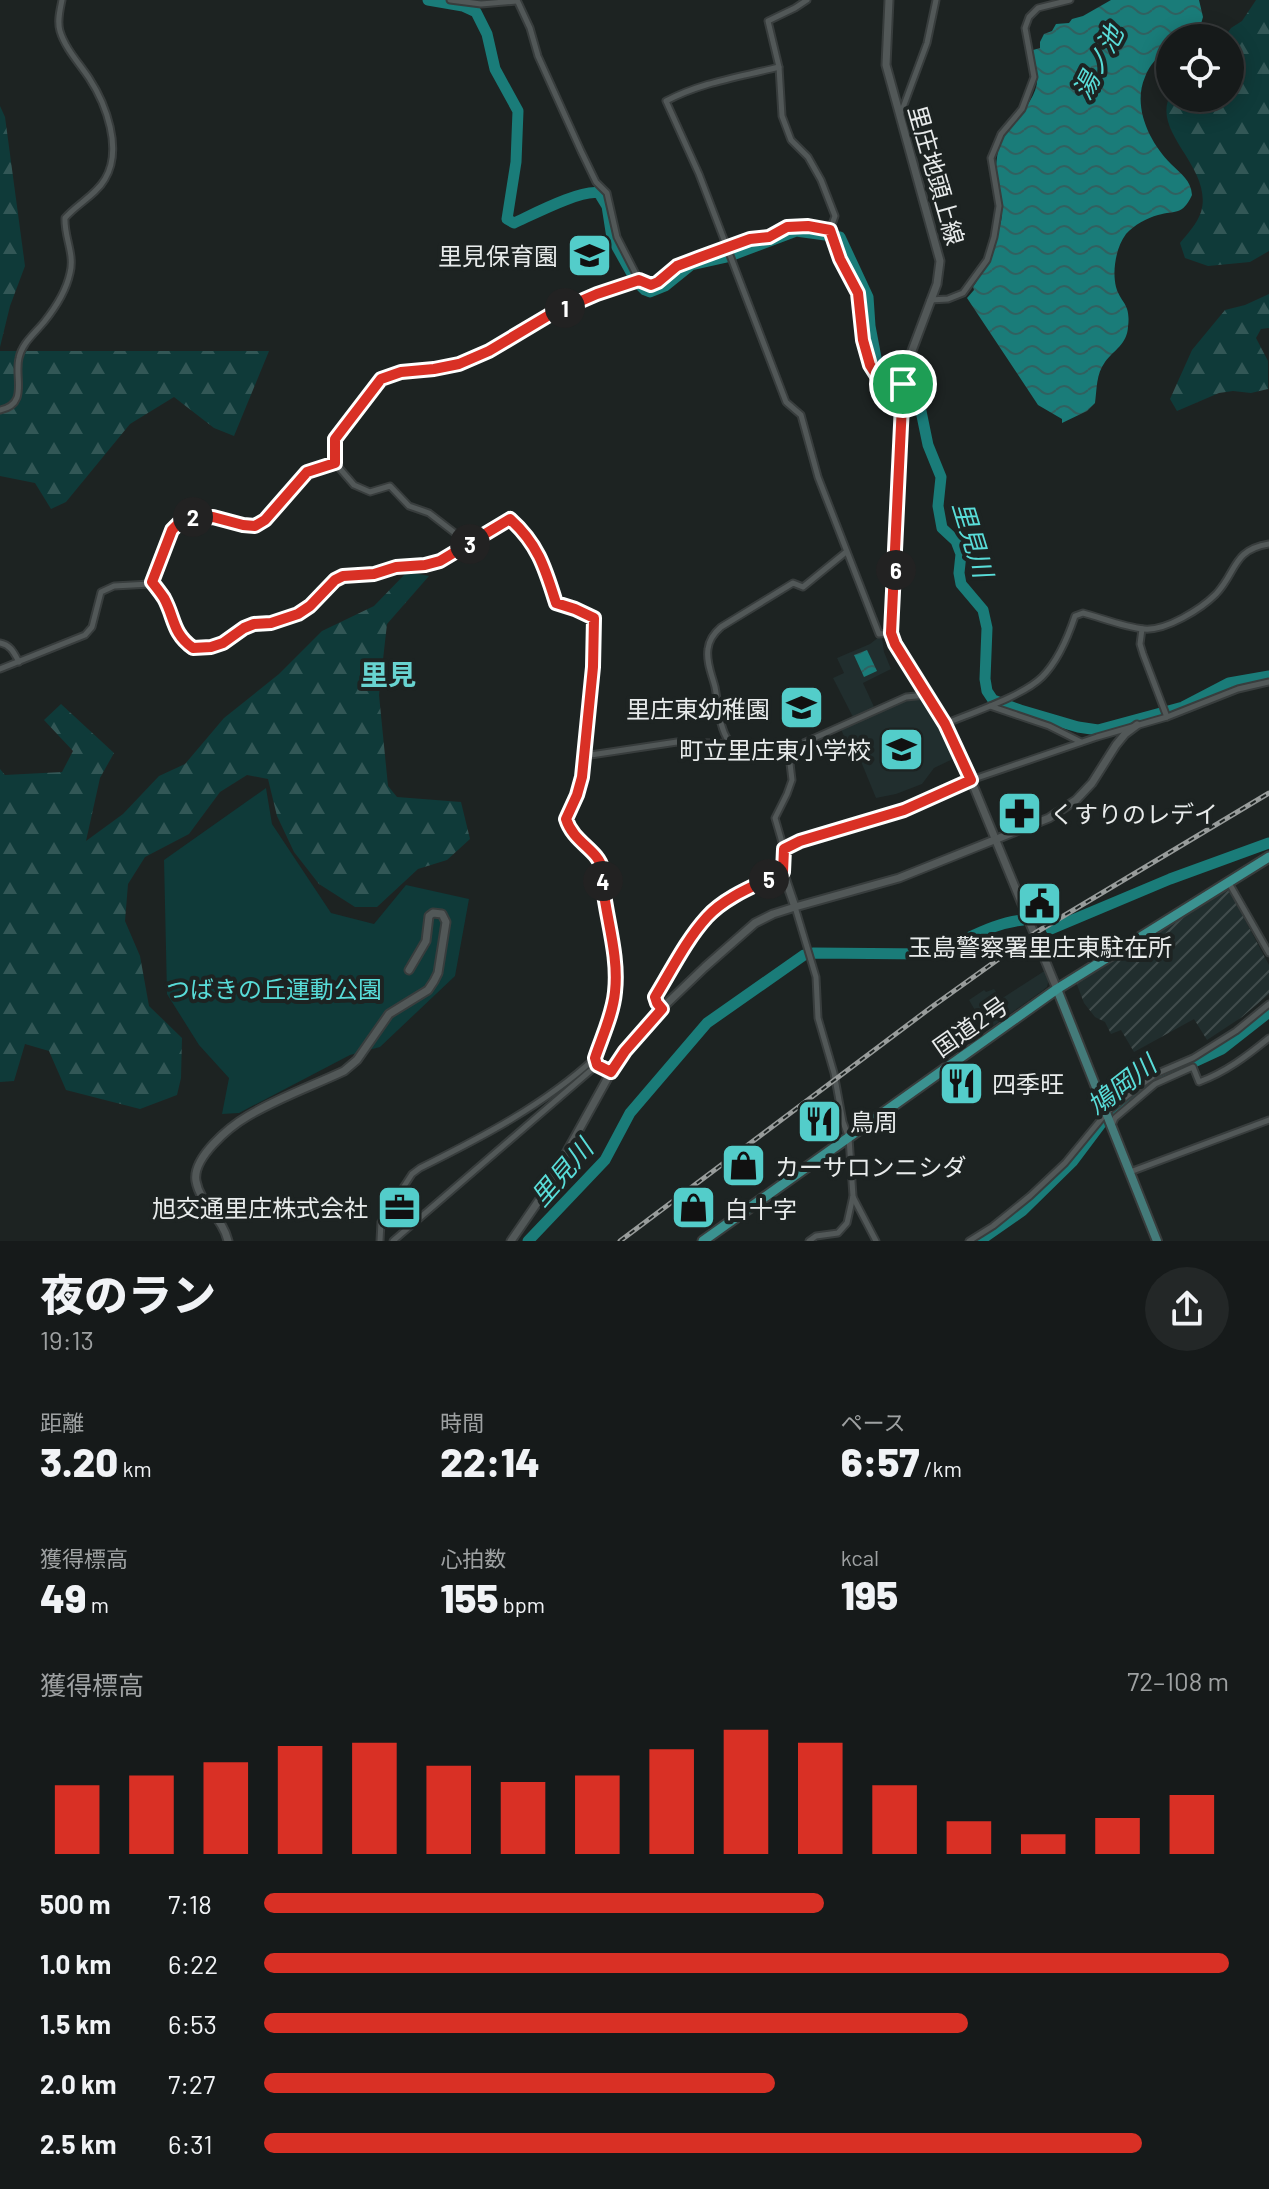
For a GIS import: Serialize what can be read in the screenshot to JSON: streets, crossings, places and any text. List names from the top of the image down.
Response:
{
  "streets": {
    "highway": ["国道2号"],
    "street": ["里庄地頭上線"]
  },
  "districts": ["里見"],
  "water": ["湯ノ池", "里見川", "鳩岡川"],
  "parks": ["つばきの丘運動公園"],
  "places": {
    "school or university": ["里見保育園", "里庄東幼稚園", "町立里庄東小学校"],
    "pharmacy": ["くすりのレデイ"],
    "public building": ["玉島警察署里庄東駐在所"],
    "restaurant": ["四季旺", "鳥周"],
    "shop": ["カーサロンニシダ", "白十字"],
    "office": ["旭交通里庄株式会社"]
  },
  "page": {
    "pins": [
      "1",
      "2",
      "3",
      "6",
      "5",
      "4"
    ],
    "heading": ["夜のラン", "19:13"],
    "stats": [
      ["距離", "3.20 km"],
      ["時間", "22:14"],
      ["ペース", "6:57 /km"],
      ["獲得標高", "49 m"],
      ["心拍数", "155 bpm"],
      ["kcal", "195"]
    ],
    "chart": ["獲得標高", "72–108 m"],
    "list": [
      {
        "name": "500 m",
        "note": "7:18"
      },
      {
        "name": "1.0 km",
        "note": "6:22"
      },
      {
        "name": "1.5 km",
        "note": "6:53"
      },
      {
        "name": "2.0 km",
        "note": "7:27"
      },
      {
        "name": "2.5 km",
        "note": "6:31"
      }
    ]
  }
}
